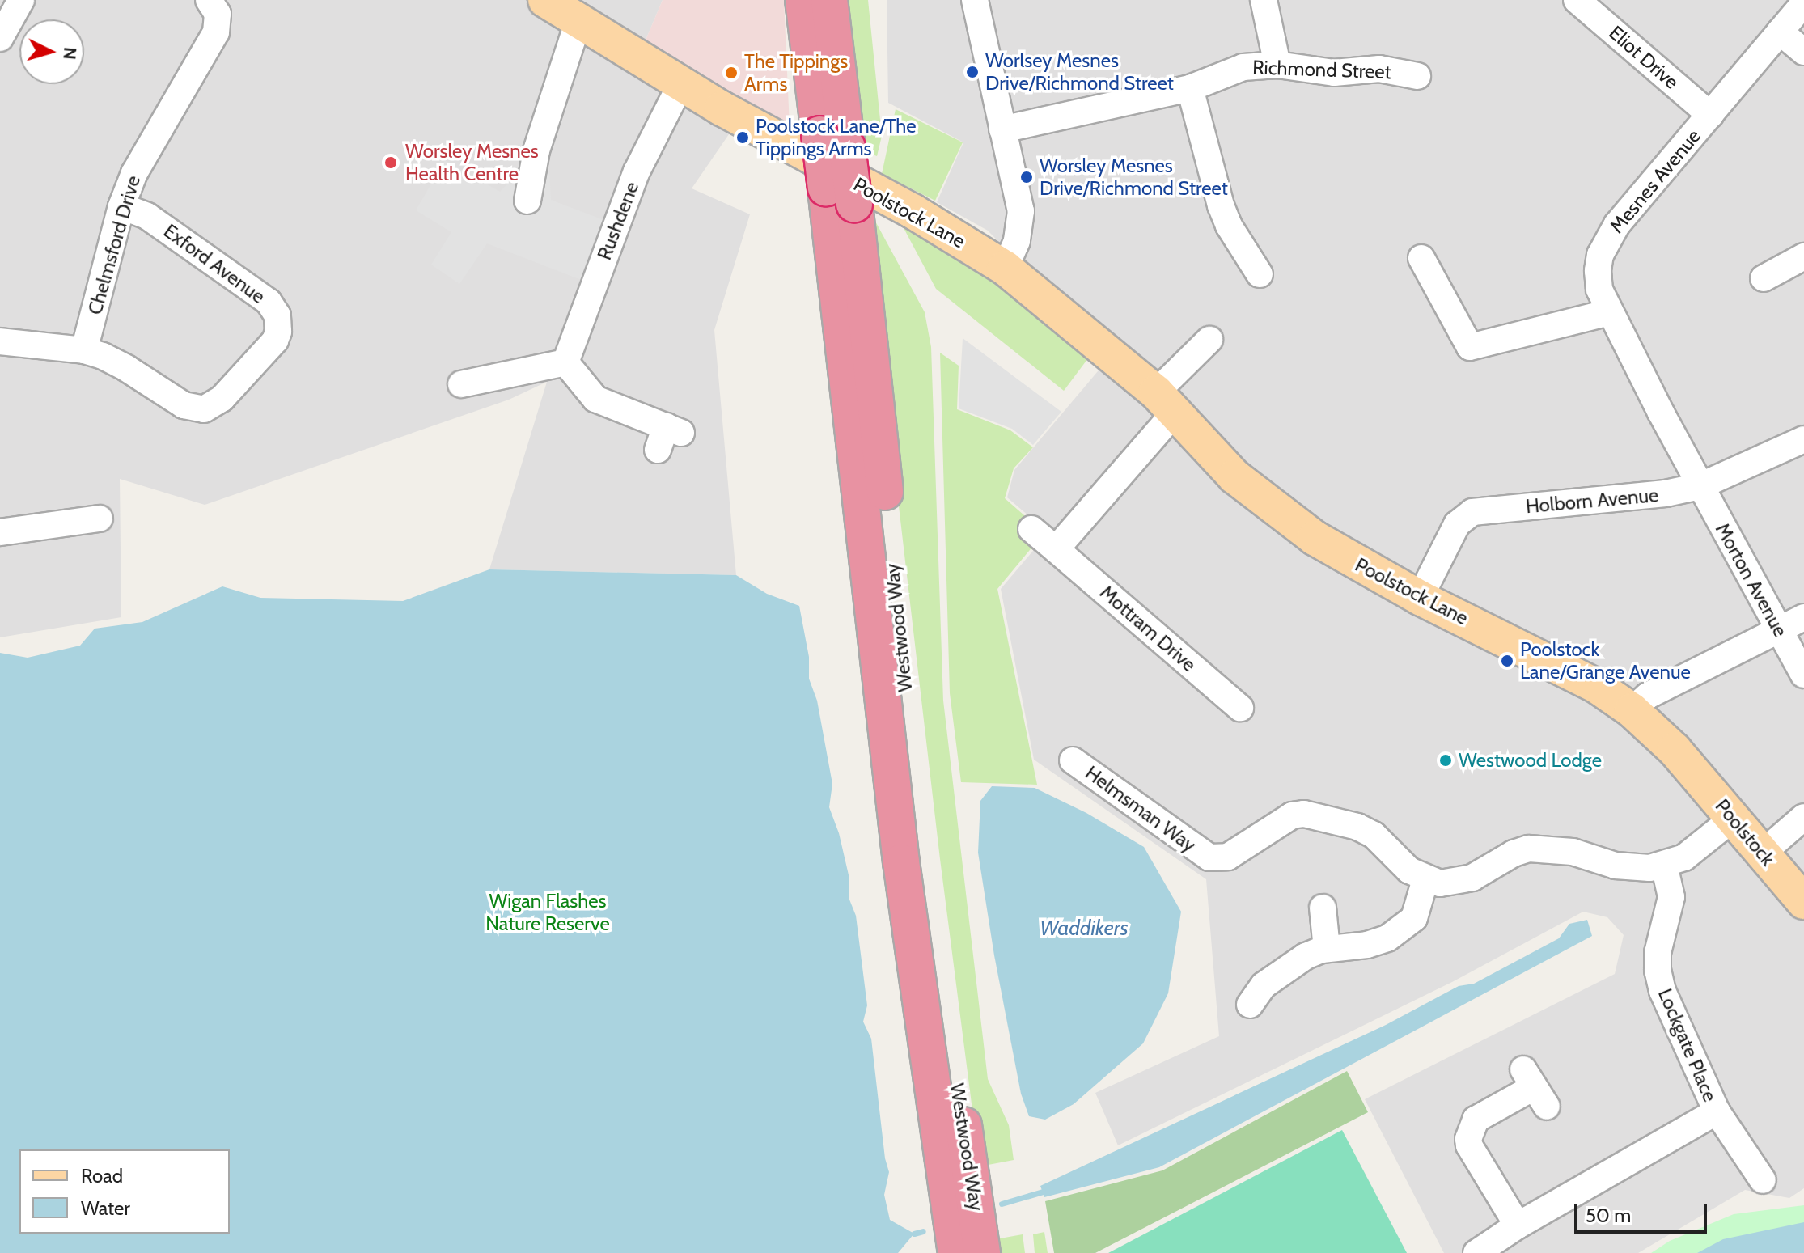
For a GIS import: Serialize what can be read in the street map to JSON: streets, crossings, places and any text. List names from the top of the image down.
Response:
{
  "streets": {
    "highway": ["Westwood Way"],
    "main road": ["Poolstock Lane", "Poolstock"],
    "street": [
      "Eliot Drive",
      "Richmond Street",
      "Mesnes Avenue",
      "Rushdene",
      "Chelmsford Drive",
      "Exford Avenue",
      "Holborn Avenue",
      "Morton Avenue",
      "Mottram Drive",
      "Helmsman Way",
      "Lockgate Place"
    ]
  },
  "crossings": [
    ["Eliot Drive", "Mesnes Avenue"],
    ["Mesnes Avenue", "Holborn Avenue"],
    ["Mesnes Avenue", "Morton Avenue"],
    ["Poolstock Lane", "Rushdene"],
    ["Poolstock Lane", "Holborn Avenue"],
    ["Poolstock Lane", "Poolstock"],
    ["Chelmsford Drive", "Exford Avenue"],
    ["Holborn Avenue", "Morton Avenue"]
  ],
  "water": ["Waddikers"],
  "parks": ["Wigan Flashes Nature Reserve"],
  "places": [
    "Worlsey Mesnes Drive/Richmond Street",
    "The Tippings Arms",
    "Poolstock Lane/The Tippings Arms",
    "Worsley Mesnes Health Centre",
    "Worsley Mesnes Drive/Richmond Street",
    "Poolstock Lane/Grange Avenue",
    "Westwood Lodge"
  ],
  "legend": ["Road", "Water"],
  "scale_bar": "50 m",
  "north": "right"
}
